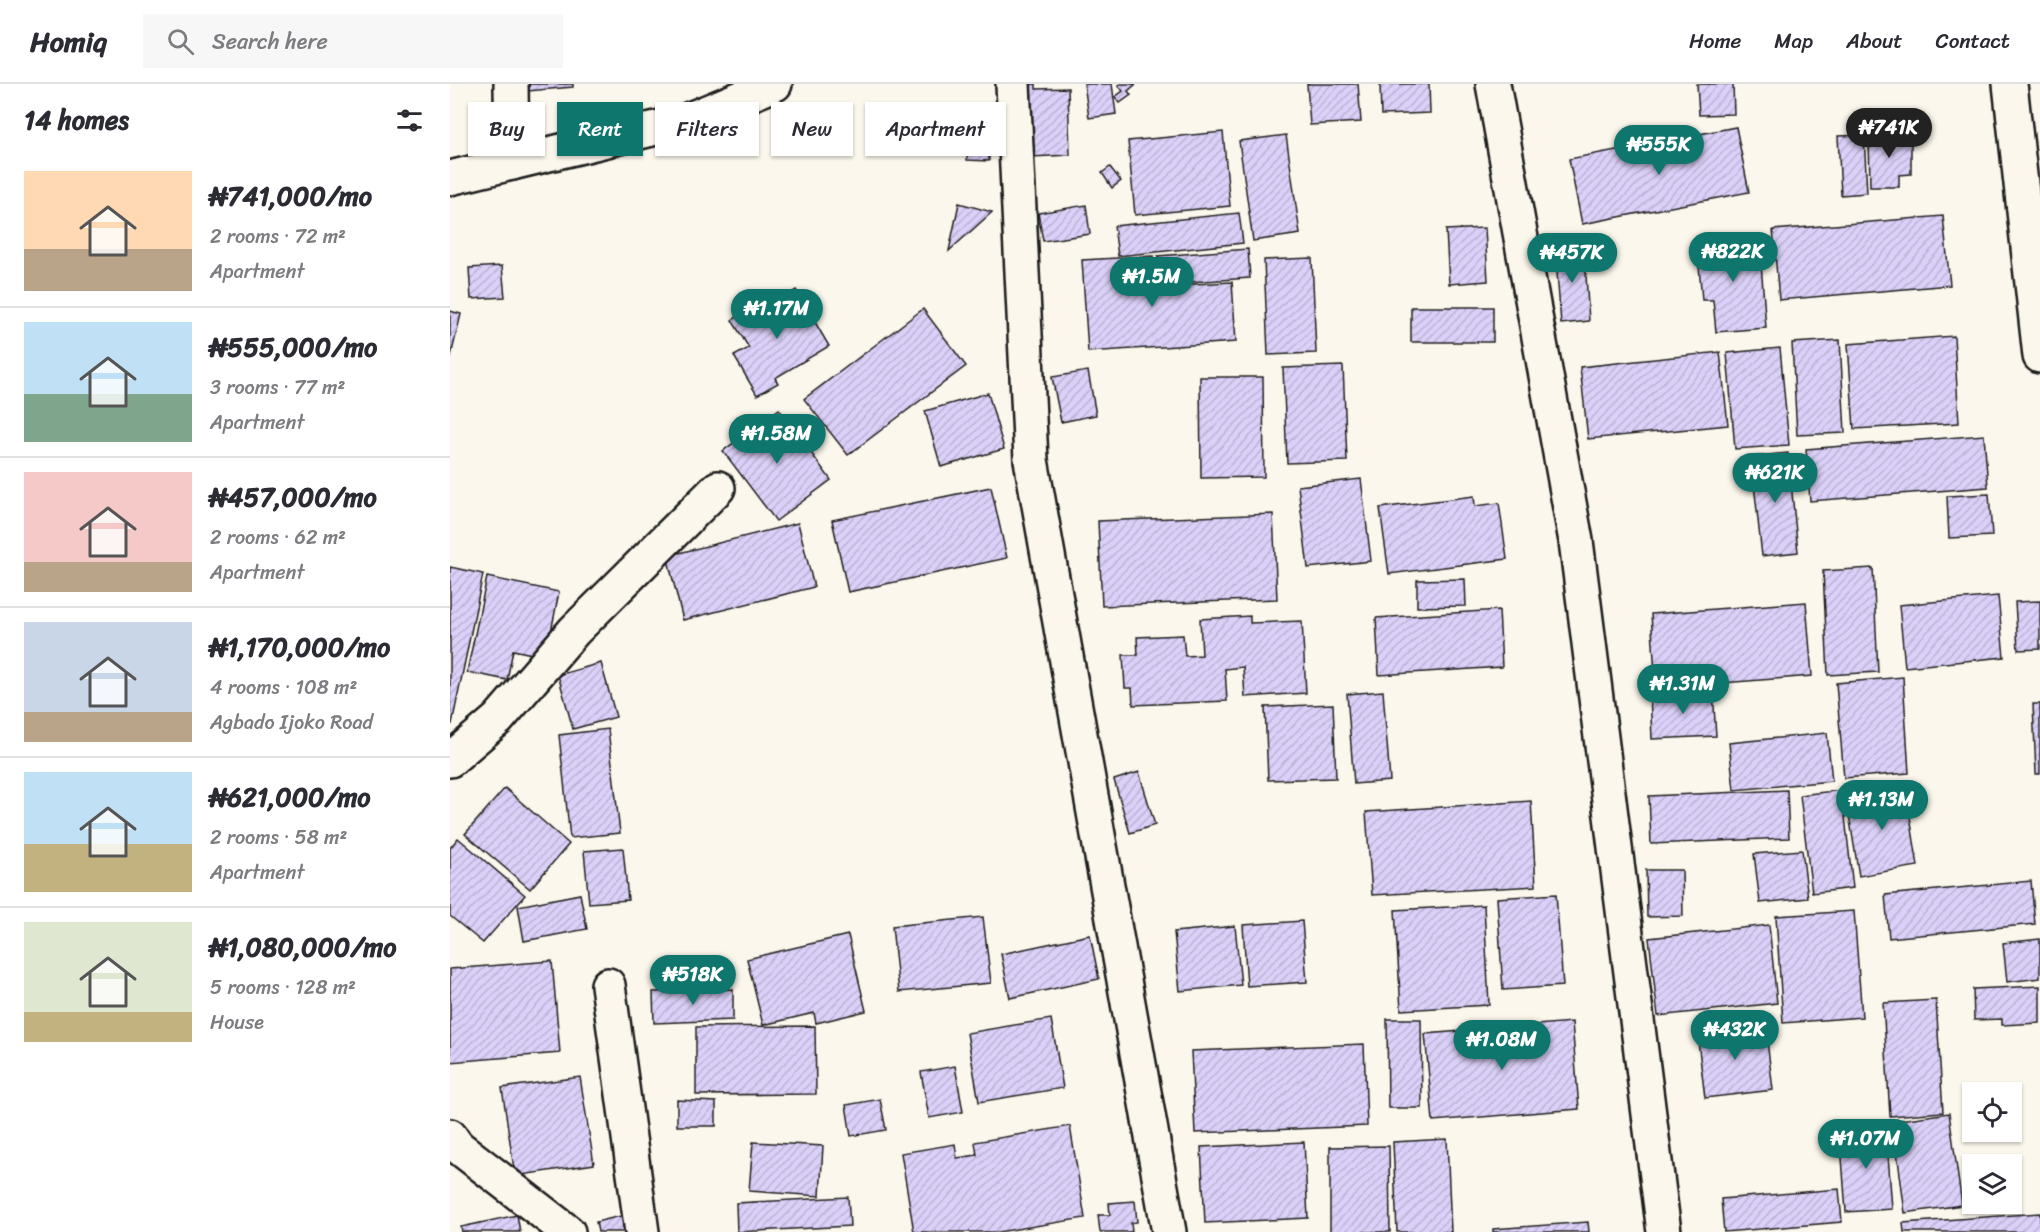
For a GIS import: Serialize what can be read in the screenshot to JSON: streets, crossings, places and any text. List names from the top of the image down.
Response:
{
  "page": {
    "header": "Homiq",
    "search": "Search here",
    "nav": [
      "Home",
      "Map",
      "About",
      "Contact"
    ],
    "heading": "14 homes",
    "chip": [
      "Buy",
      "Rent",
      "Filters",
      "New",
      "Apartment"
    ],
    "price": [
      "₦741K",
      "₦555K",
      "₦822K",
      "₦457K",
      "₦1.5M",
      "₦1.17M",
      "₦1.58M",
      "₦621K",
      "₦1.31M",
      "₦1.13M",
      "₦518K",
      "₦432K",
      "₦1.08M",
      "₦1.07M"
    ],
    "list": [
      {
        "name": "₦741,000/mo",
        "note": "2 rooms · 72 m² · Apartment"
      },
      {
        "name": "₦555,000/mo",
        "note": "3 rooms · 77 m² · Apartment"
      },
      {
        "name": "₦457,000/mo",
        "note": "2 rooms · 62 m² · Apartment"
      },
      {
        "name": "₦1,170,000/mo",
        "note": "4 rooms · 108 m² · Agbado Ijoko Road"
      },
      {
        "name": "₦621,000/mo",
        "note": "2 rooms · 58 m² · Apartment"
      },
      {
        "name": "₦1,080,000/mo",
        "note": "5 rooms · 128 m² · House"
      }
    ]
  }
}
